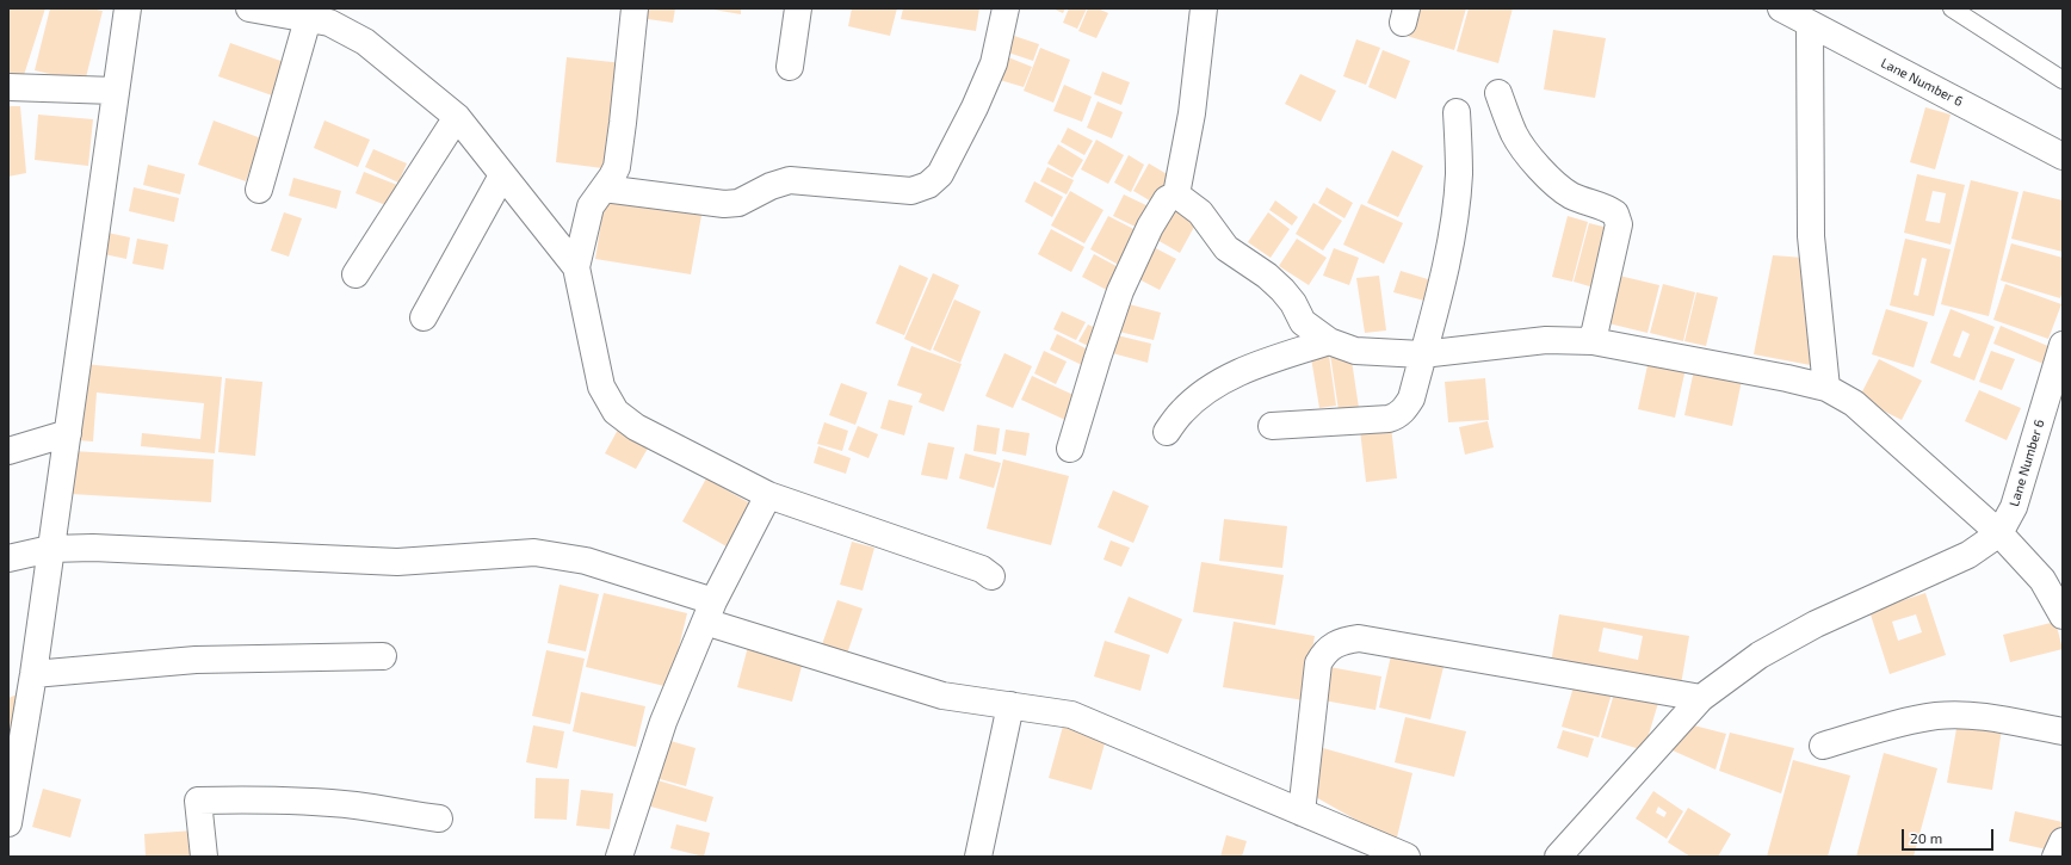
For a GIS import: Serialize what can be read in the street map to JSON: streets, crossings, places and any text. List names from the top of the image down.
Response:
{
  "streets": {
    "street": ["Lane Number 6"]
  },
  "scale_bar": "20 m"
}
